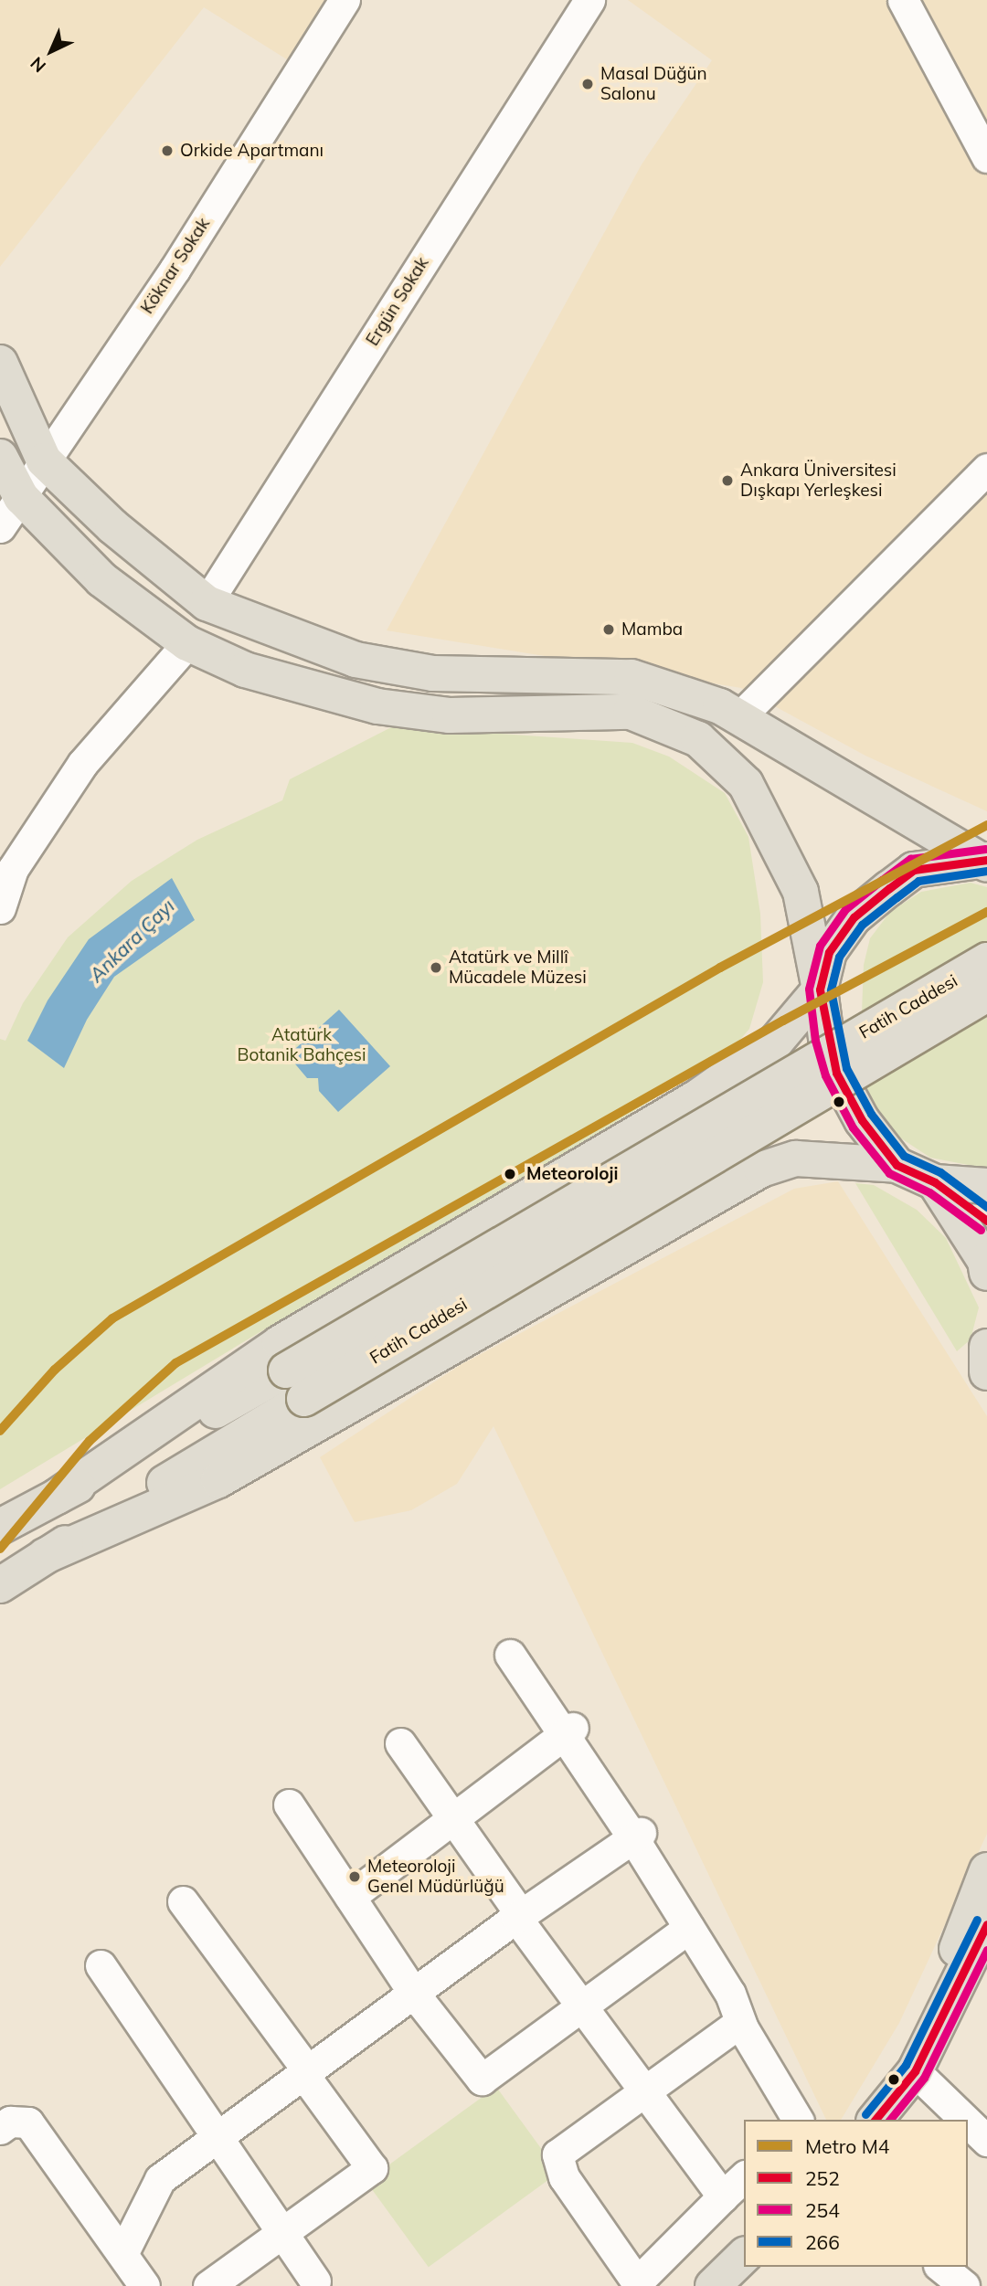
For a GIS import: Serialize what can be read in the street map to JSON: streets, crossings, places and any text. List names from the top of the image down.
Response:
{
  "streets": {
    "main road": ["Fatih Caddesi"],
    "street": ["Köknar Sokak", "Ergün Sokak"]
  },
  "water": ["Ankara Çayı"],
  "parks": ["Atatürk Botanik Bahçesi"],
  "places": [
    "Masal Düğün Salonu",
    "Orkide Apartmanı",
    "Ankara Üniversitesi Dışkapı Yerleşkesi",
    "Mamba",
    "Atatürk ve Millî Mücadele Müzesi",
    "Meteoroloji",
    "Meteoroloji Genel Müdürlüğü"
  ],
  "lines": [
    "metro line M4",
    "transit line 254",
    "transit line 252",
    "transit line 266"
  ],
  "legend": [
    "Metro M4",
    "252",
    "254",
    "266"
  ],
  "north": "bottom left"
}
